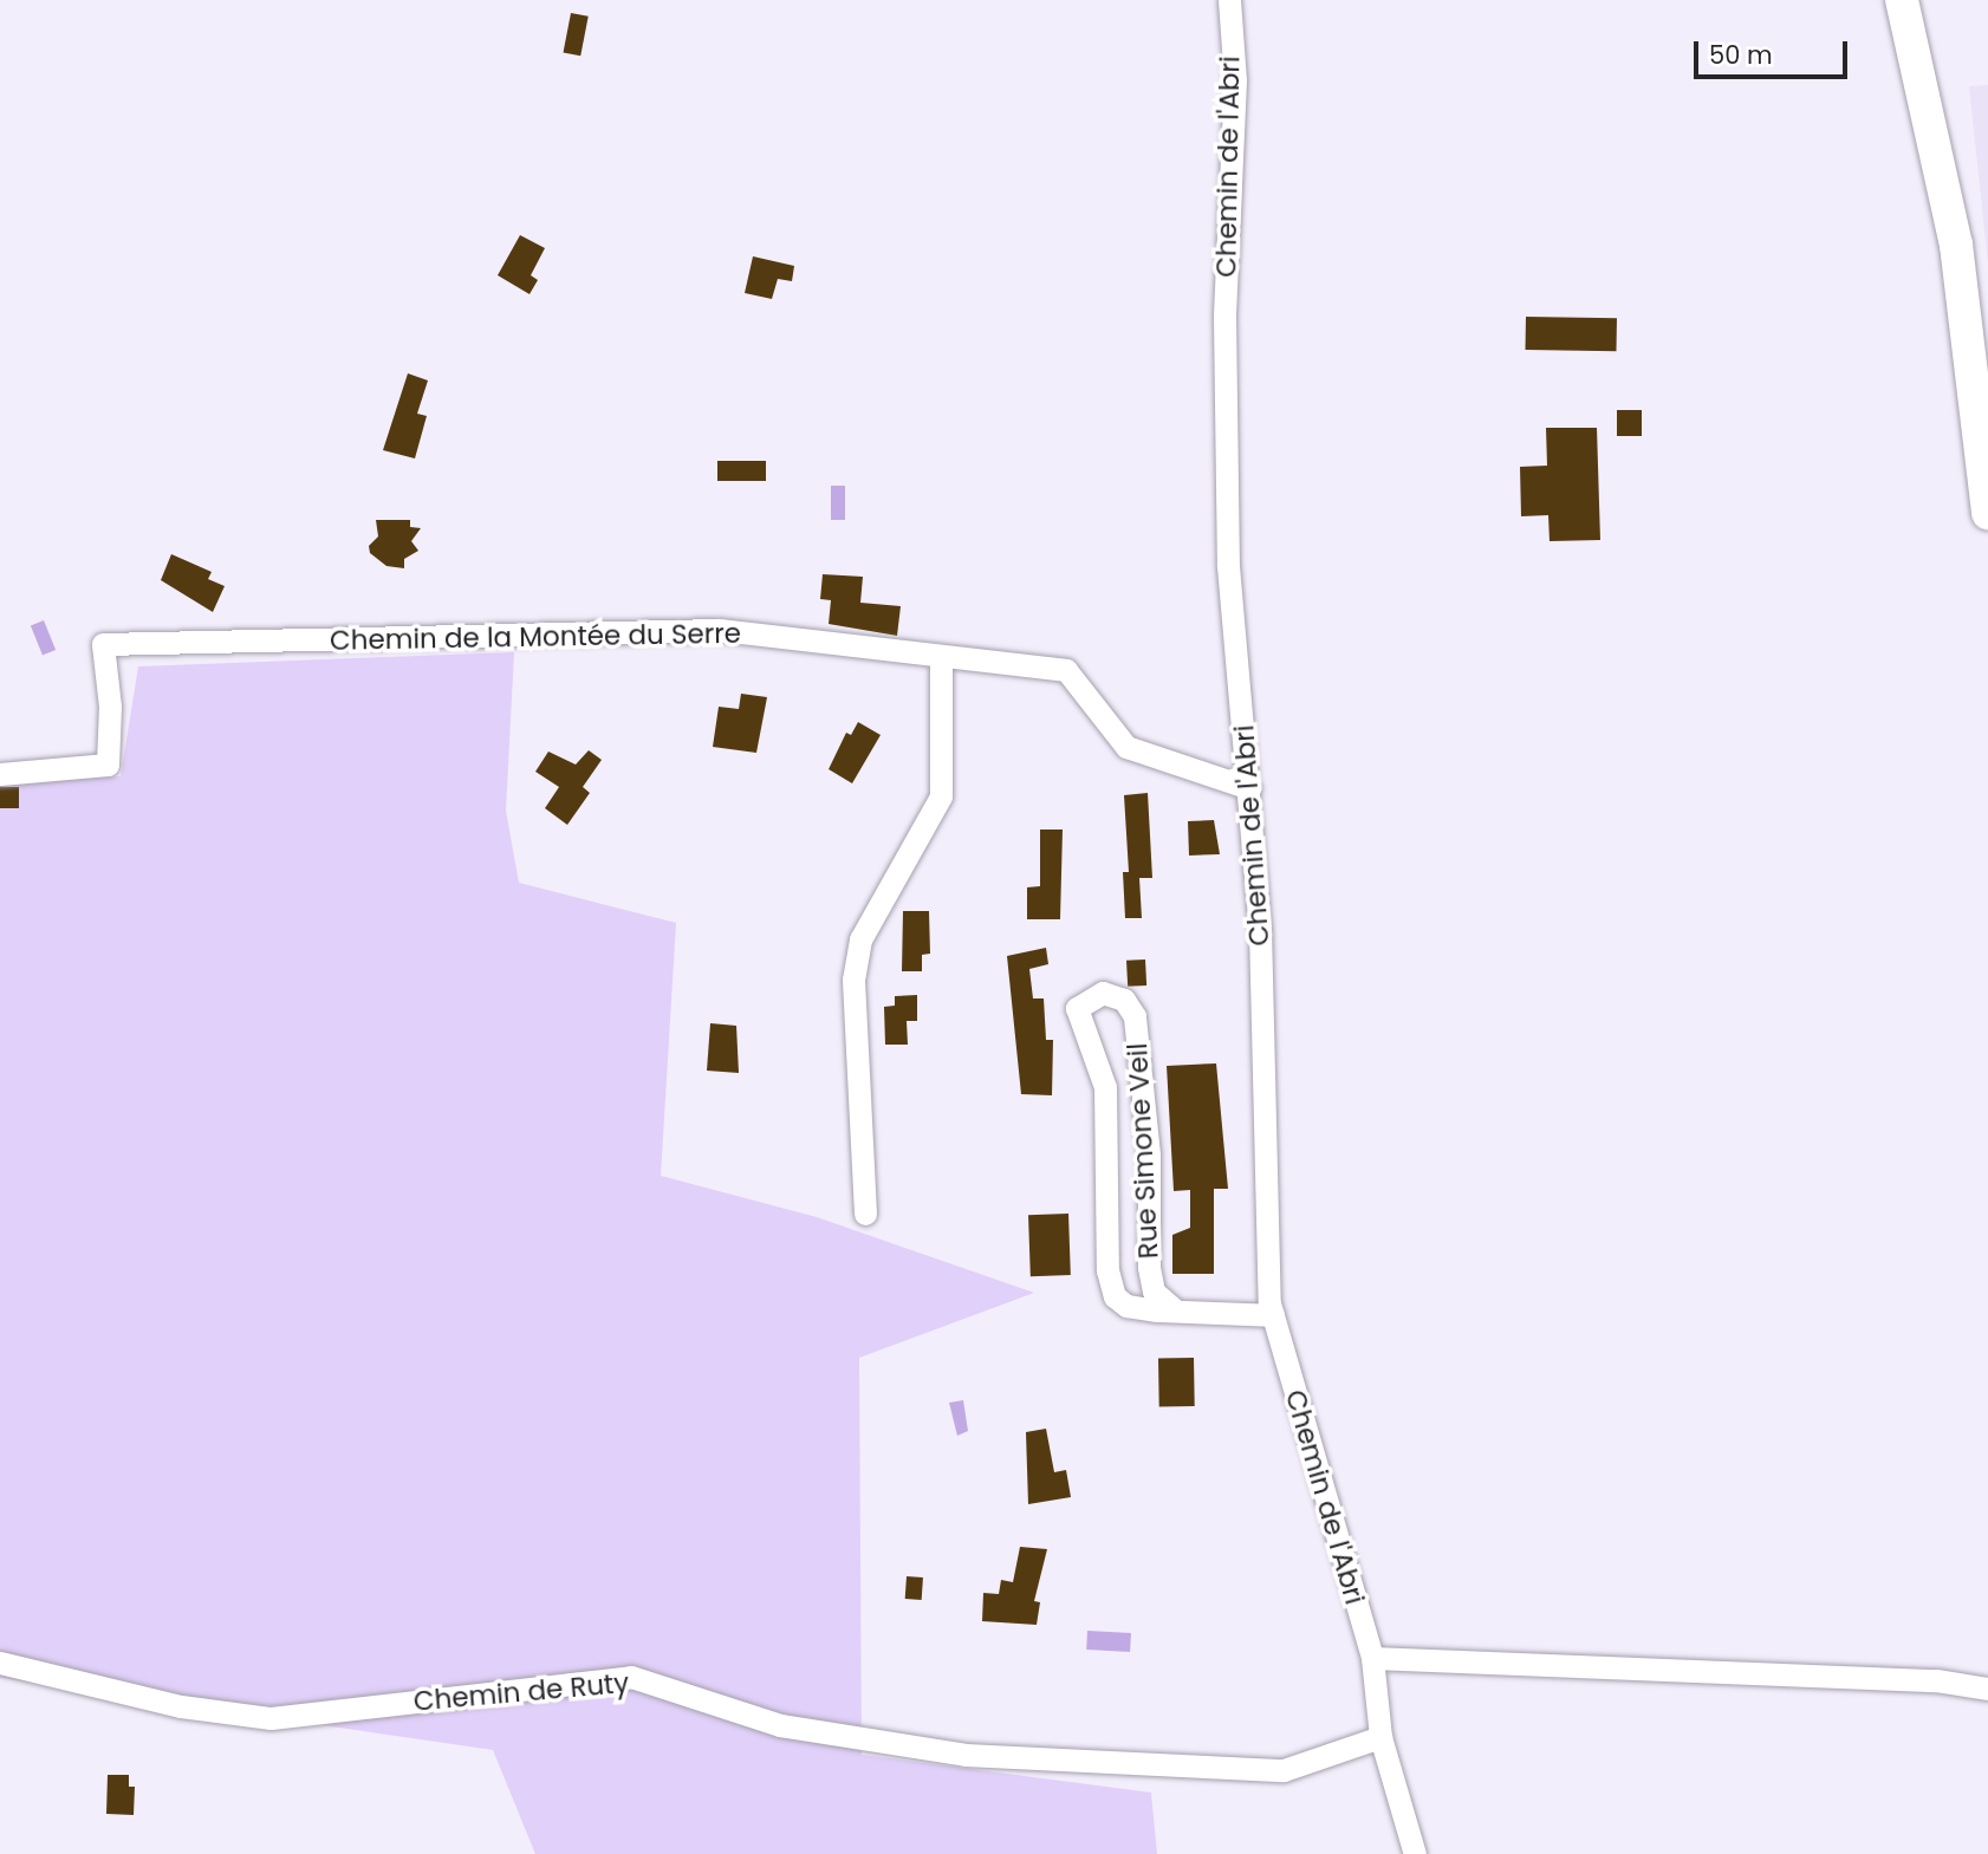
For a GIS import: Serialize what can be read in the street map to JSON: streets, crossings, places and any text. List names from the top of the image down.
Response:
{
  "streets": {
    "street": [
      "Chemin de l'Abri",
      "Chemin de la Montée du Serre",
      "Rue Simone Veil",
      "Chemin de Ruty"
    ]
  },
  "crossings": [
    ["Chemin de l'Abri", "Chemin de la Montée du Serre"],
    ["Chemin de l'Abri", "Rue Simone Veil"],
    ["Chemin de l'Abri", "Chemin de Ruty"]
  ],
  "scale_bar": "50 m"
}
